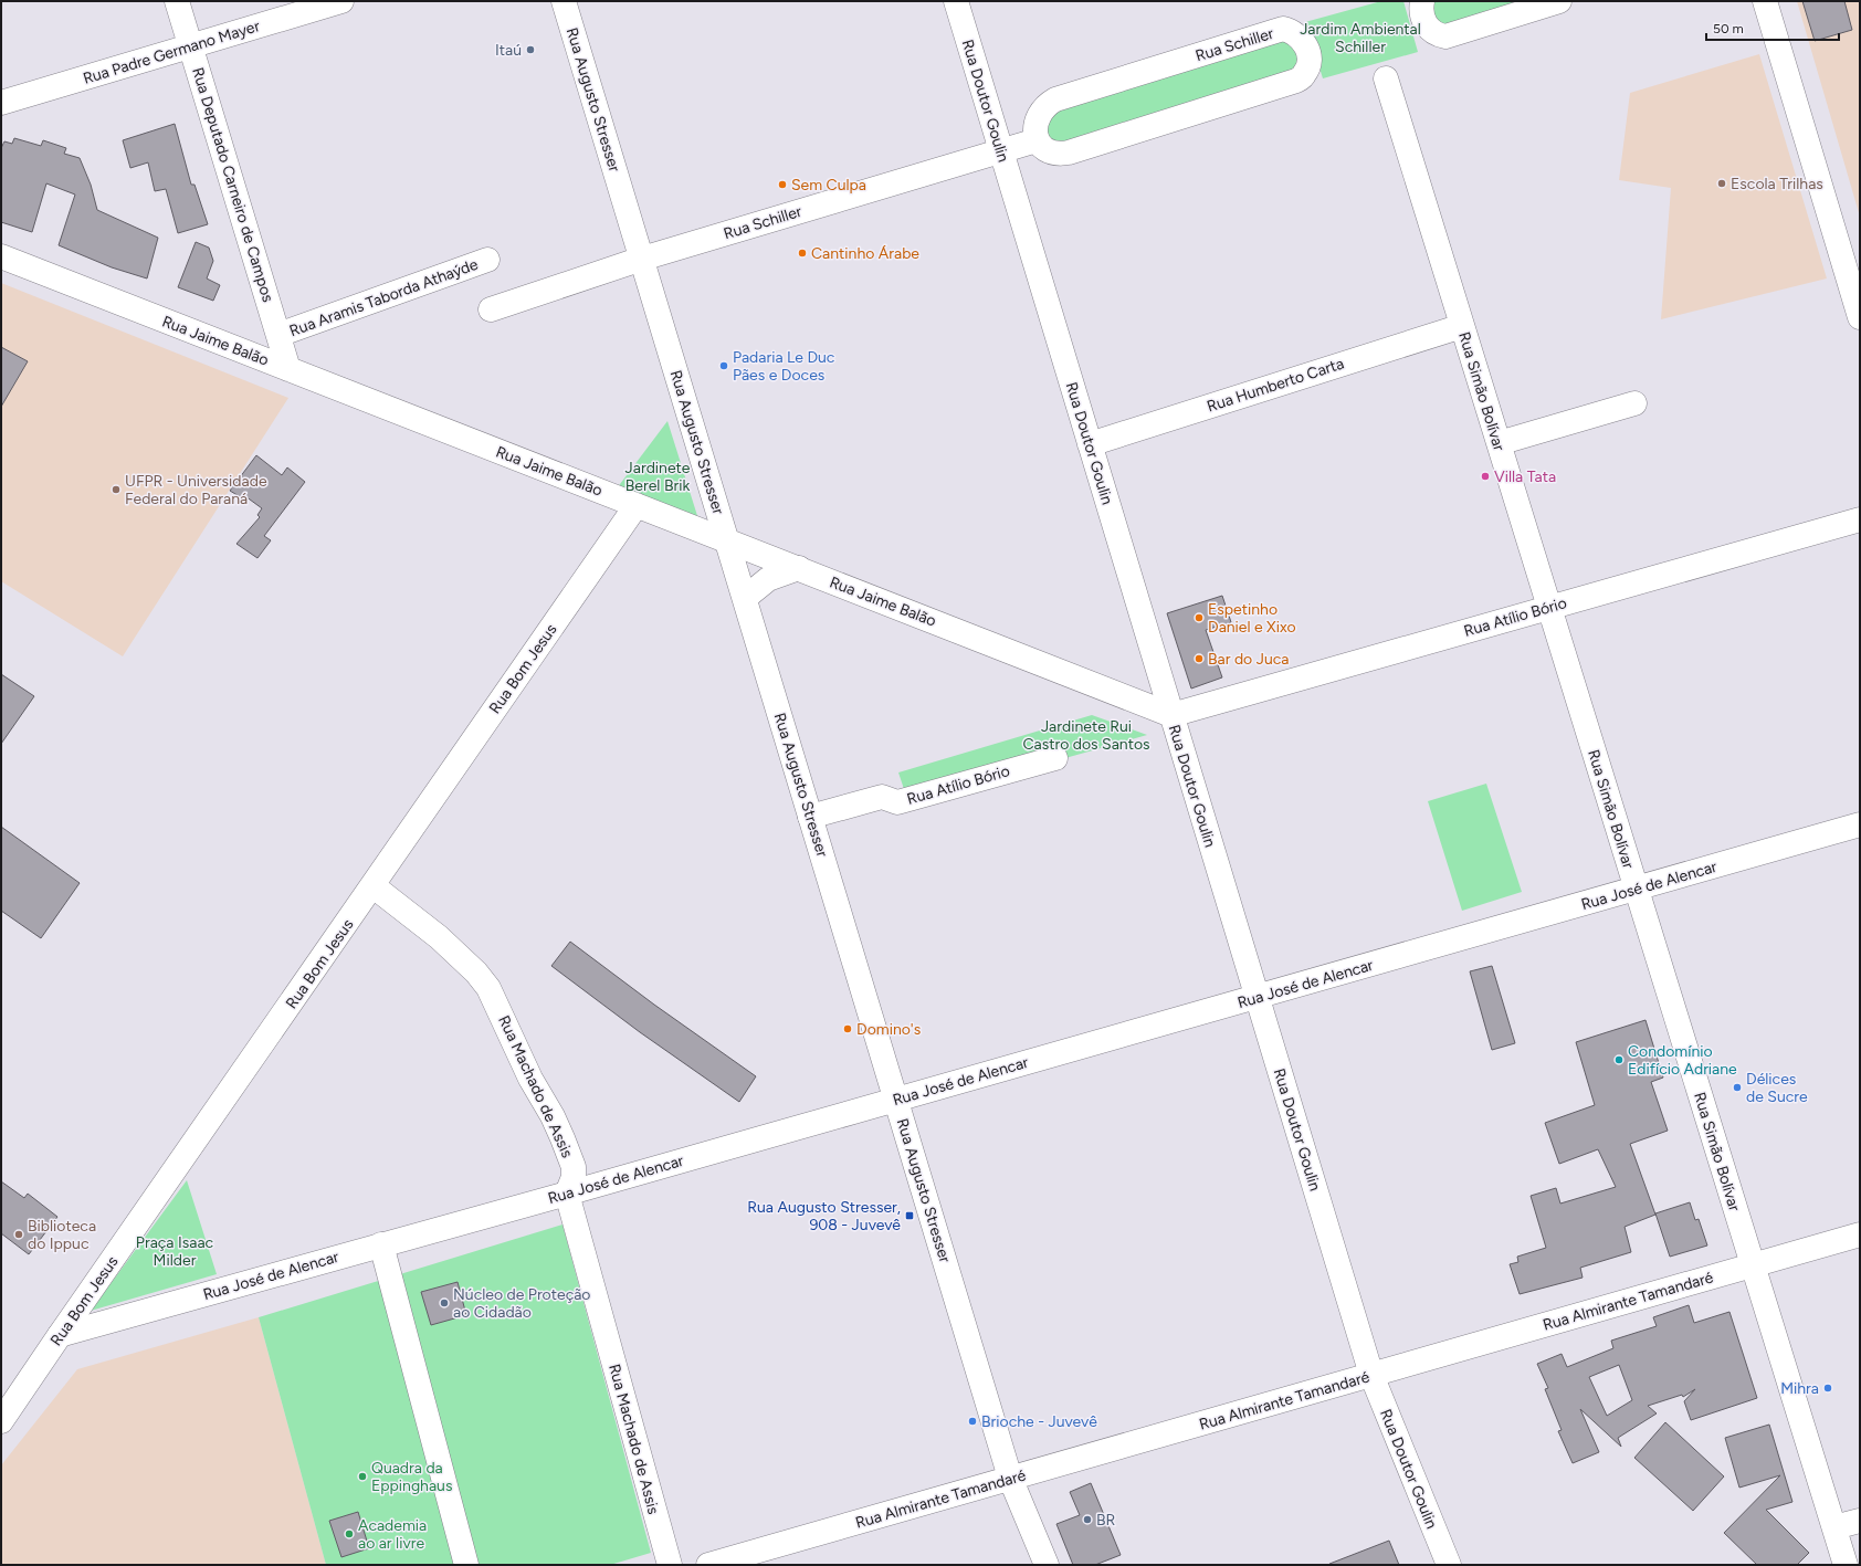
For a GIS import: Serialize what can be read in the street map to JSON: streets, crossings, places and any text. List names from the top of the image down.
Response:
{
  "streets": {
    "street": [
      "Rua Schiller",
      "Rua Padre Germano Mayer",
      "Rua Augusto Stresser",
      "Rua Doutor Goulin",
      "Rua Deputado Carneiro de Campos",
      "Rua Aramis Taborda Athaýde",
      "Rua Jaime Balão",
      "Rua Humberto Carta",
      "Rua Simão Bolívar",
      "Rua Atílio Bório",
      "Rua Bom Jesus",
      "Rua José de Alencar",
      "Rua Machado de Assis",
      "Rua Almirante Tamandaré"
    ]
  },
  "crossings": [
    ["Rua Schiller", "Rua Augusto Stresser"],
    ["Rua Schiller", "Rua Doutor Goulin"],
    ["Rua Padre Germano Mayer", "Rua Deputado Carneiro de Campos"],
    ["Rua Augusto Stresser", "Rua Jaime Balão"],
    ["Rua Augusto Stresser", "Rua Atílio Bório"],
    ["Rua Augusto Stresser", "Rua José de Alencar"],
    ["Rua Augusto Stresser", "Rua Almirante Tamandaré"],
    ["Rua Doutor Goulin", "Rua Jaime Balão"],
    ["Rua Doutor Goulin", "Rua Humberto Carta"],
    ["Rua Doutor Goulin", "Rua Atílio Bório"],
    ["Rua Doutor Goulin", "Rua José de Alencar"],
    ["Rua Doutor Goulin", "Rua Almirante Tamandaré"],
    ["Rua Deputado Carneiro de Campos", "Rua Aramis Taborda Athaýde"],
    ["Rua Deputado Carneiro de Campos", "Rua Jaime Balão"],
    ["Rua Jaime Balão", "Rua Atílio Bório"],
    ["Rua Jaime Balão", "Rua Bom Jesus"],
    ["Rua Humberto Carta", "Rua Simão Bolívar"],
    ["Rua Simão Bolívar", "Rua Atílio Bório"],
    ["Rua Simão Bolívar", "Rua José de Alencar"],
    ["Rua Simão Bolívar", "Rua Almirante Tamandaré"],
    ["Rua Bom Jesus", "Rua José de Alencar"],
    ["Rua Bom Jesus", "Rua Machado de Assis"],
    ["Rua José de Alencar", "Rua Machado de Assis"]
  ],
  "parks": [
    "Jardim Ambiental Schiller",
    "Jardinete Berel Brik",
    "Jardinete Rui Castro dos Santos",
    "Praça Isaac Milder"
  ],
  "places": {
    "other": [
      "Itaú",
      "Escola Trilhas",
      "Sem Culpa",
      "Cantinho Árabe",
      "Padaria Le Duc Pães e Doces",
      "Villa Tata",
      "UFPR - Universidade Federal do Paraná",
      "Espetinho Daniel e Xixo",
      "Bar do Juca",
      "Domino's",
      "Condomínio Edifício Adriane",
      "Délices de Sucre",
      "Biblioteca do Ippuc",
      "Núcleo de Proteção ao Cidadão",
      "Mihra",
      "Brioche - Juvevê",
      "Quadra da Eppinghaus",
      "BR",
      "Academia ao ar livre"
    ],
    "transit": ["Rua Augusto Stresser, 908 - Juvevê"]
  },
  "scale_bar": "50 m"
}
